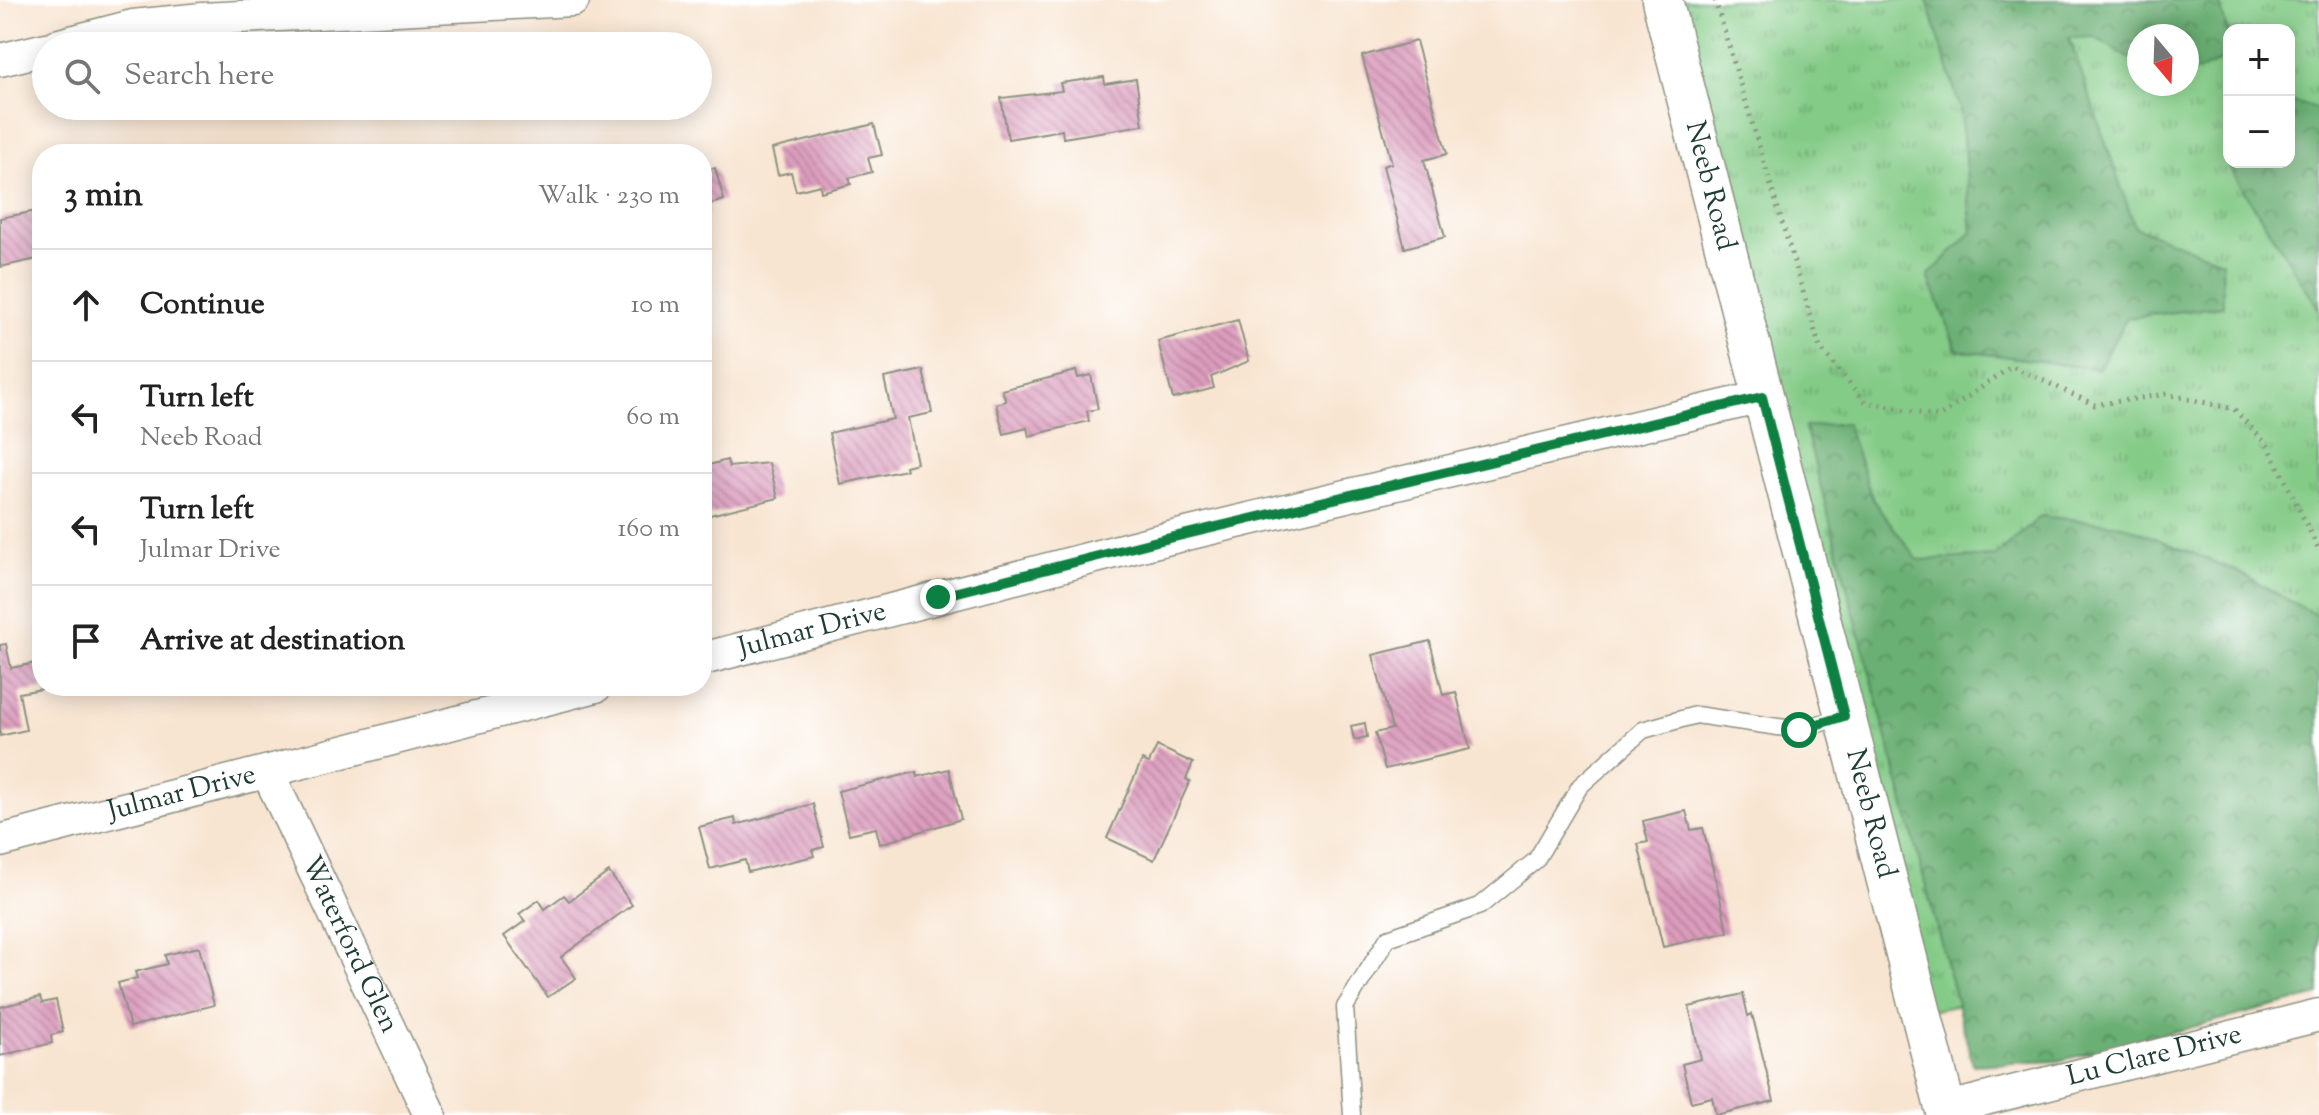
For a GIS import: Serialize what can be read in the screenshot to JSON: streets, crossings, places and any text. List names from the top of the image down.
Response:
{
  "streets": {
    "street": [
      "Neeb Road",
      "Julmar Drive",
      "Waterford Glen",
      "Lu Clare Drive"
    ]
  },
  "crossings": [
    ["Neeb Road", "Julmar Drive"],
    ["Neeb Road", "Lu Clare Drive"],
    ["Julmar Drive", "Waterford Glen"]
  ],
  "north": "bottom",
  "page": {
    "map_buttons": ["+", "−"],
    "search": "Search here",
    "heading": ["3 min", "Walk · 230 m"],
    "list": [
      ["Continue", "10 m"],
      ["Turn left", "Neeb Road", "60 m"],
      ["Turn left", "Julmar Drive", "160 m"],
      "Arrive at destination"
    ]
  }
}
